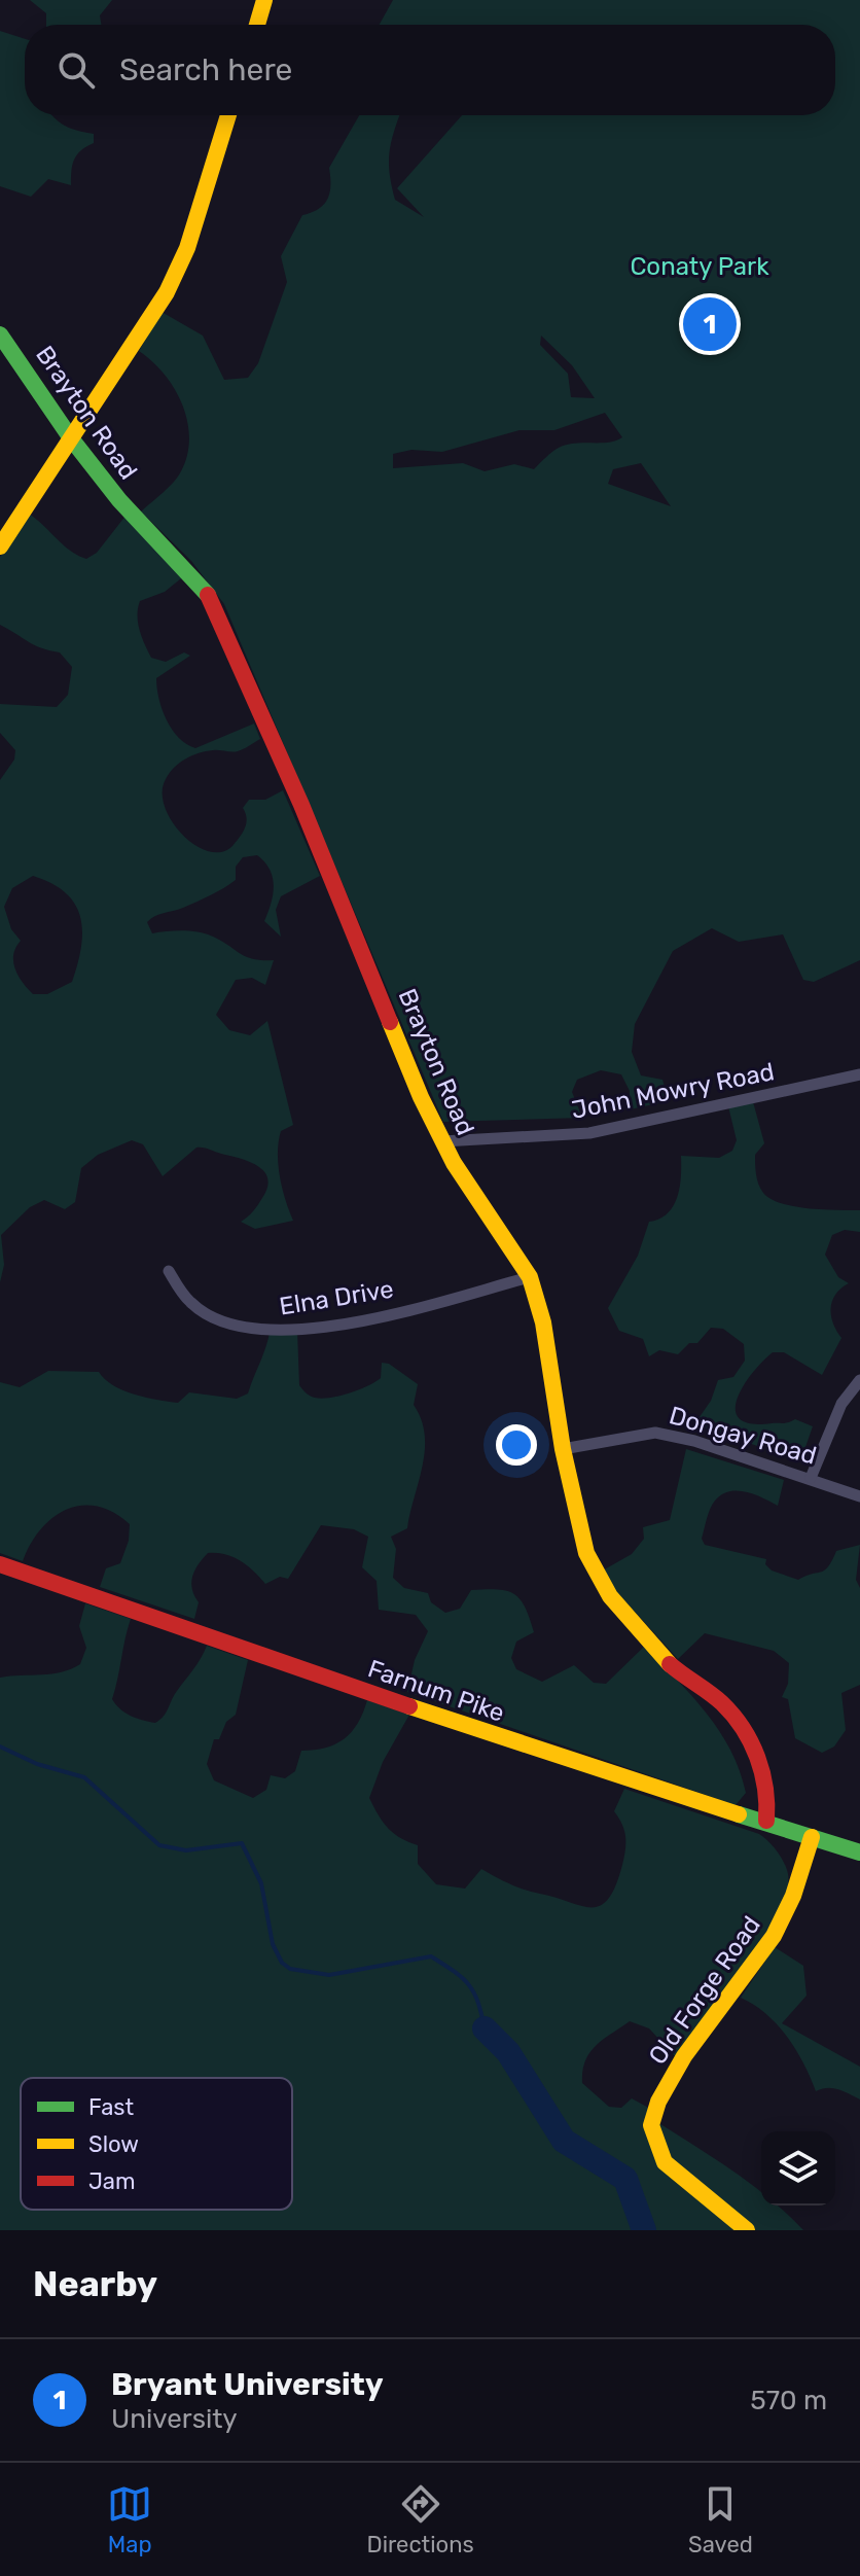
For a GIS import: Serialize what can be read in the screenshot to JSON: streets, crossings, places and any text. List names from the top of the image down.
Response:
{
  "streets": {
    "street": [
      "Brayton Road",
      "John Mowry Road",
      "Elna Drive",
      "Dongay Road",
      "Farnum Pike",
      "Old Forge Road"
    ]
  },
  "crossings": [
    ["Brayton Road", "John Mowry Road"],
    ["Brayton Road", "Elna Drive"],
    ["Brayton Road", "Dongay Road"],
    ["Brayton Road", "Farnum Pike"],
    ["Farnum Pike", "Old Forge Road"]
  ],
  "parks": ["Conaty Park"],
  "legend": ["Fast", "Slow", "Jam"],
  "page": {
    "search": "Search here",
    "pins": "1",
    "heading": "Nearby",
    "list": [
      {
        "mark": "1",
        "name": "Bryant University",
        "note": "University",
        "value": "570 m"
      }
    ],
    "nav": ["Map", "Directions", "Saved"]
  }
}
